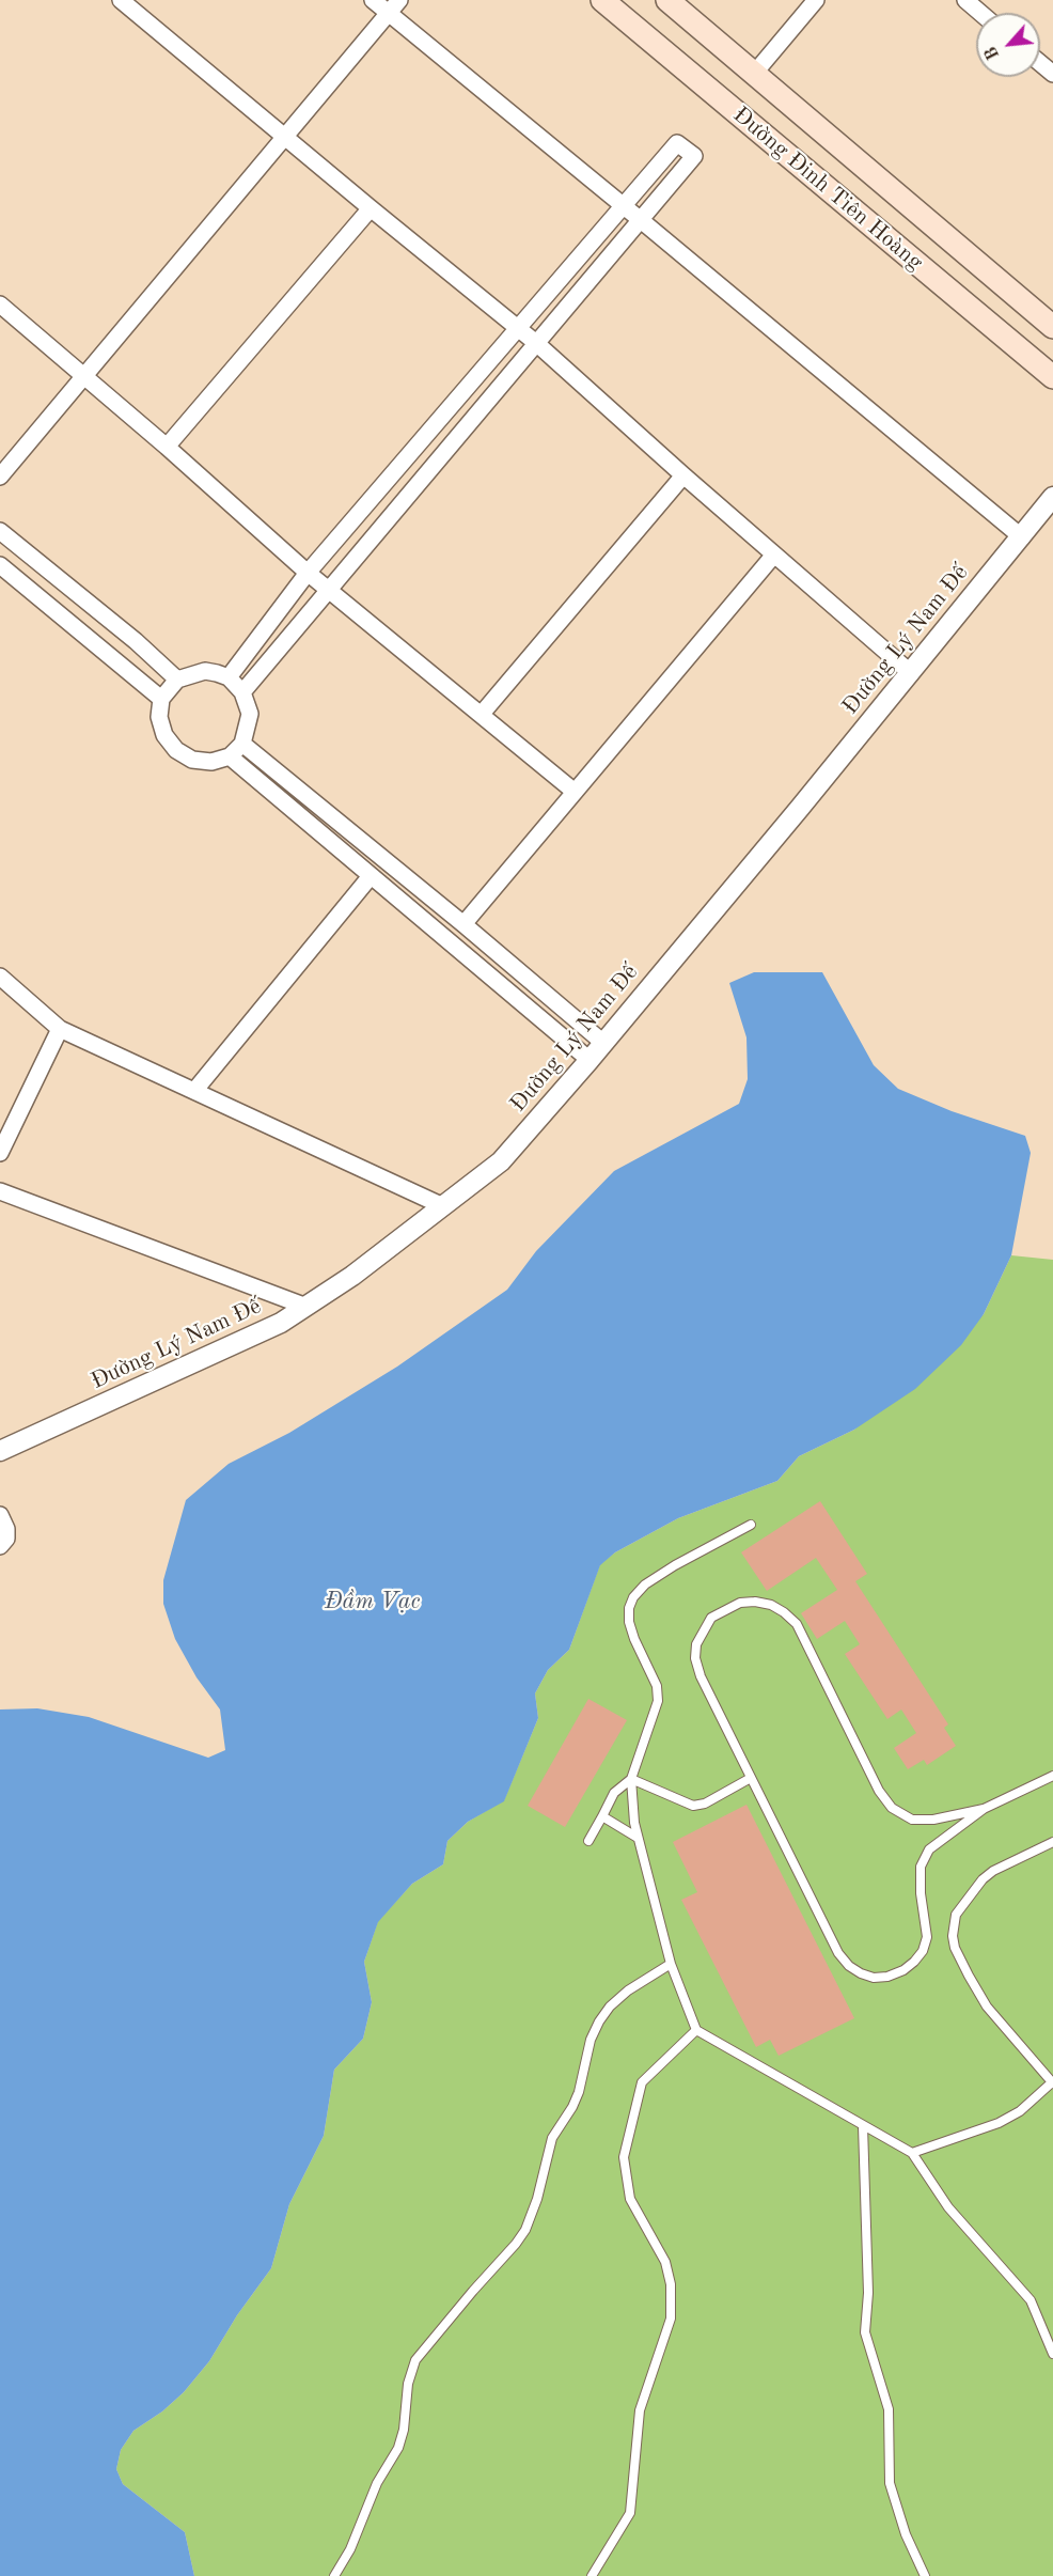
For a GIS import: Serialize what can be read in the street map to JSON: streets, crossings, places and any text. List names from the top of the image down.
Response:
{
  "streets": {
    "main road": ["Đường Đinh Tiên Hoàng"],
    "street": ["Đường Lý Nam Đế"]
  },
  "water": ["Đầm Vạc"],
  "north": "bottom left"
}
